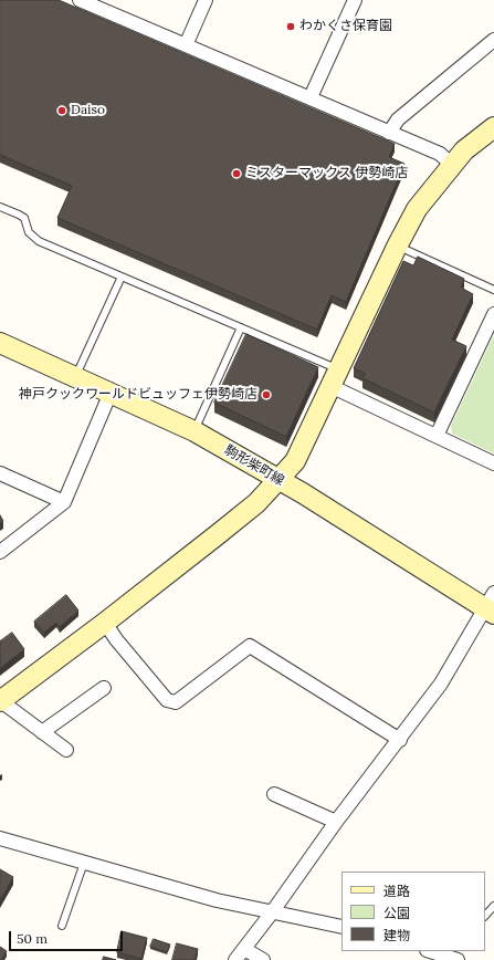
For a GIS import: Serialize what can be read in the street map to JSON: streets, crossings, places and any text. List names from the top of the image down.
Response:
{
  "streets": {
    "street": ["駒形柴町線"]
  },
  "places": [
    "わかくさ保育園",
    "Daiso",
    "ミスターマックス 伊勢崎店",
    "神戸クックワールドビュッフェ伊勢崎店"
  ],
  "legend": ["道路", "公園", "建物"],
  "scale_bar": "50 m"
}
